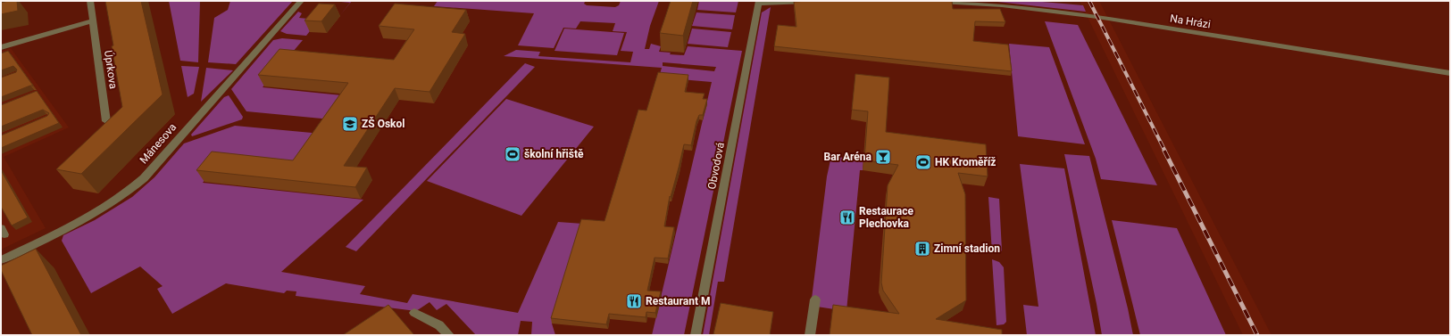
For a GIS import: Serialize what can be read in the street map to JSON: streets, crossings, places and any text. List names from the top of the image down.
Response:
{
  "streets": {
    "street": [
      "Na Hrázi",
      "Úprkova",
      "Mánesova",
      "Obvodová"
    ]
  },
  "places": {
    "school or university": ["ZŠ Oskol"],
    "sports": ["školní hřiště", "HK Kroměříž"],
    "bar": ["Bar Aréna"],
    "restaurant": ["Restaurace Plechovka", "Restaurant M"],
    "building": ["Zimní stadion"]
  }
}
